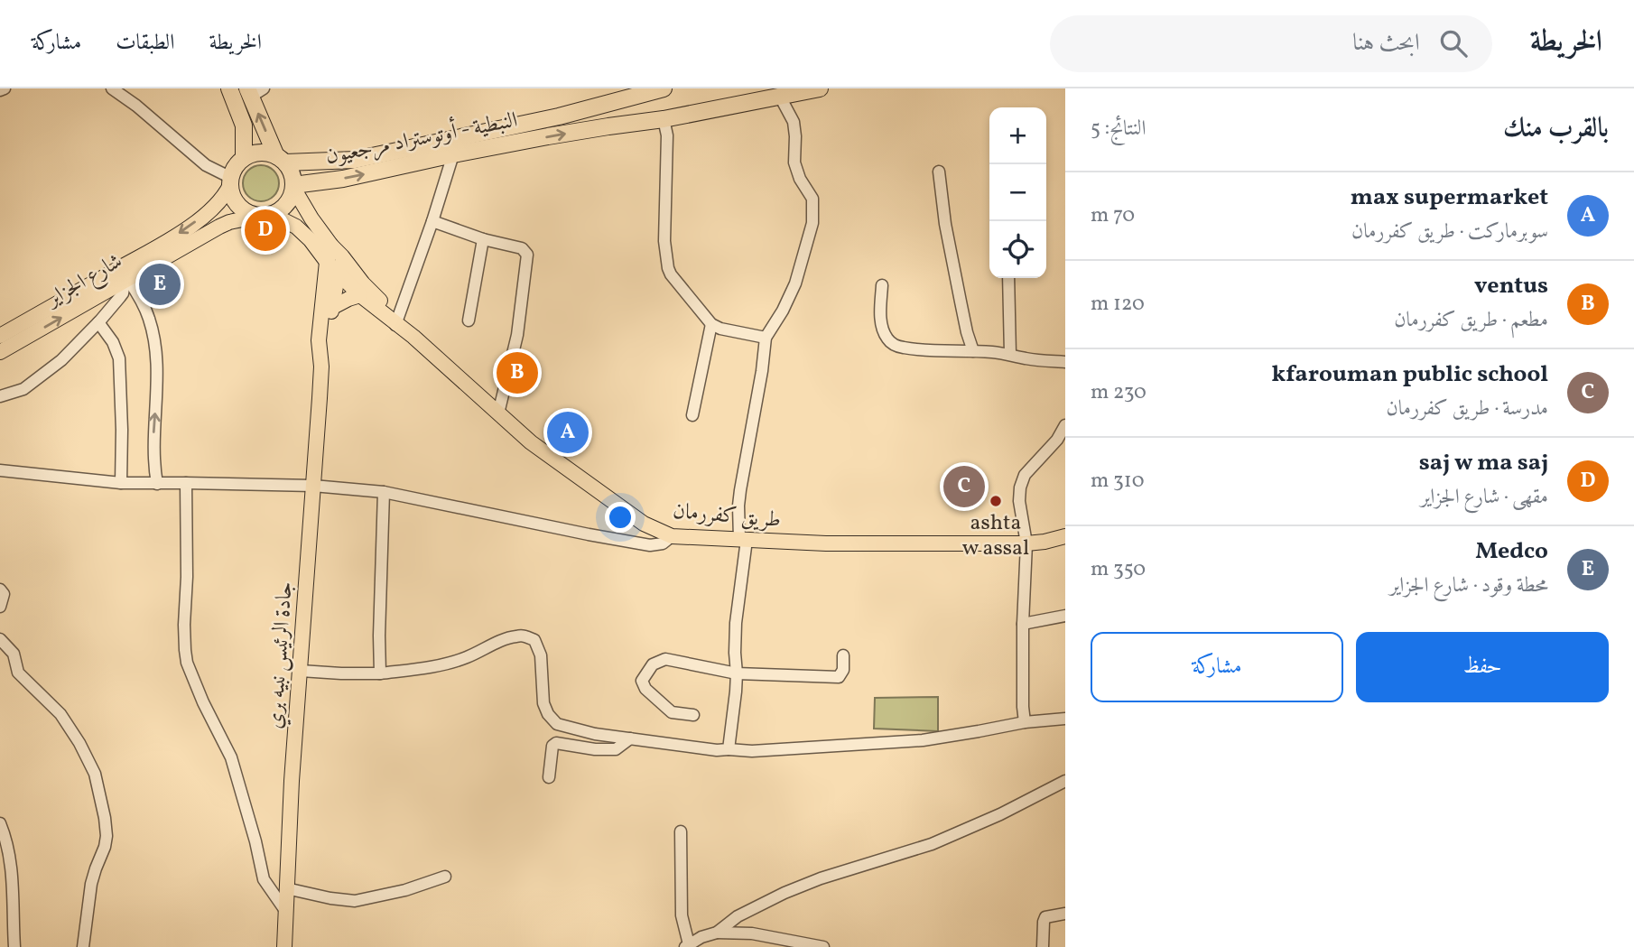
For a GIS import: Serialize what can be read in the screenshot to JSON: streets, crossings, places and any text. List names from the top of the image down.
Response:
{
  "streets": {
    "highway": ["النبطية - أوتوستراد مرجعيون"],
    "main road": ["شارع الجزاير", "طريق كفررمان", "جادة الرئيس نبيه بري"]
  },
  "crossings": [
    ["النبطية - أوتوستراد مرجعيون", "شارع الجزاير"]
  ],
  "places": ["ashta w assal"],
  "page": {
    "header": "الخريطة",
    "search": "ابحث هنا",
    "nav": ["الخريطة", "الطبقات", "مشاركة"],
    "heading": ["بالقرب منك", "النتائج: 5"],
    "map_buttons": ["+", "−"],
    "list": [
      {
        "mark": "A",
        "name": "max supermarket",
        "note": "سوبرماركت · طريق كفررمان",
        "value": "70 m"
      },
      {
        "mark": "B",
        "name": "ventus",
        "note": "مطعم · طريق كفررمان",
        "value": "120 m"
      },
      {
        "mark": "C",
        "name": "kfarouman public school",
        "note": "مدرسة · طريق كفررمان",
        "value": "230 m"
      },
      {
        "mark": "D",
        "name": "saj w ma saj",
        "note": "مقهى · شارع الجزاير",
        "value": "310 m"
      },
      {
        "mark": "E",
        "name": "Medco",
        "note": "محطة وقود · شارع الجزاير",
        "value": "350 m"
      }
    ],
    "pins": [
      "D",
      "E",
      "B",
      "A",
      "C"
    ],
    "buttons": ["حفظ", "مشاركة"]
  }
}
